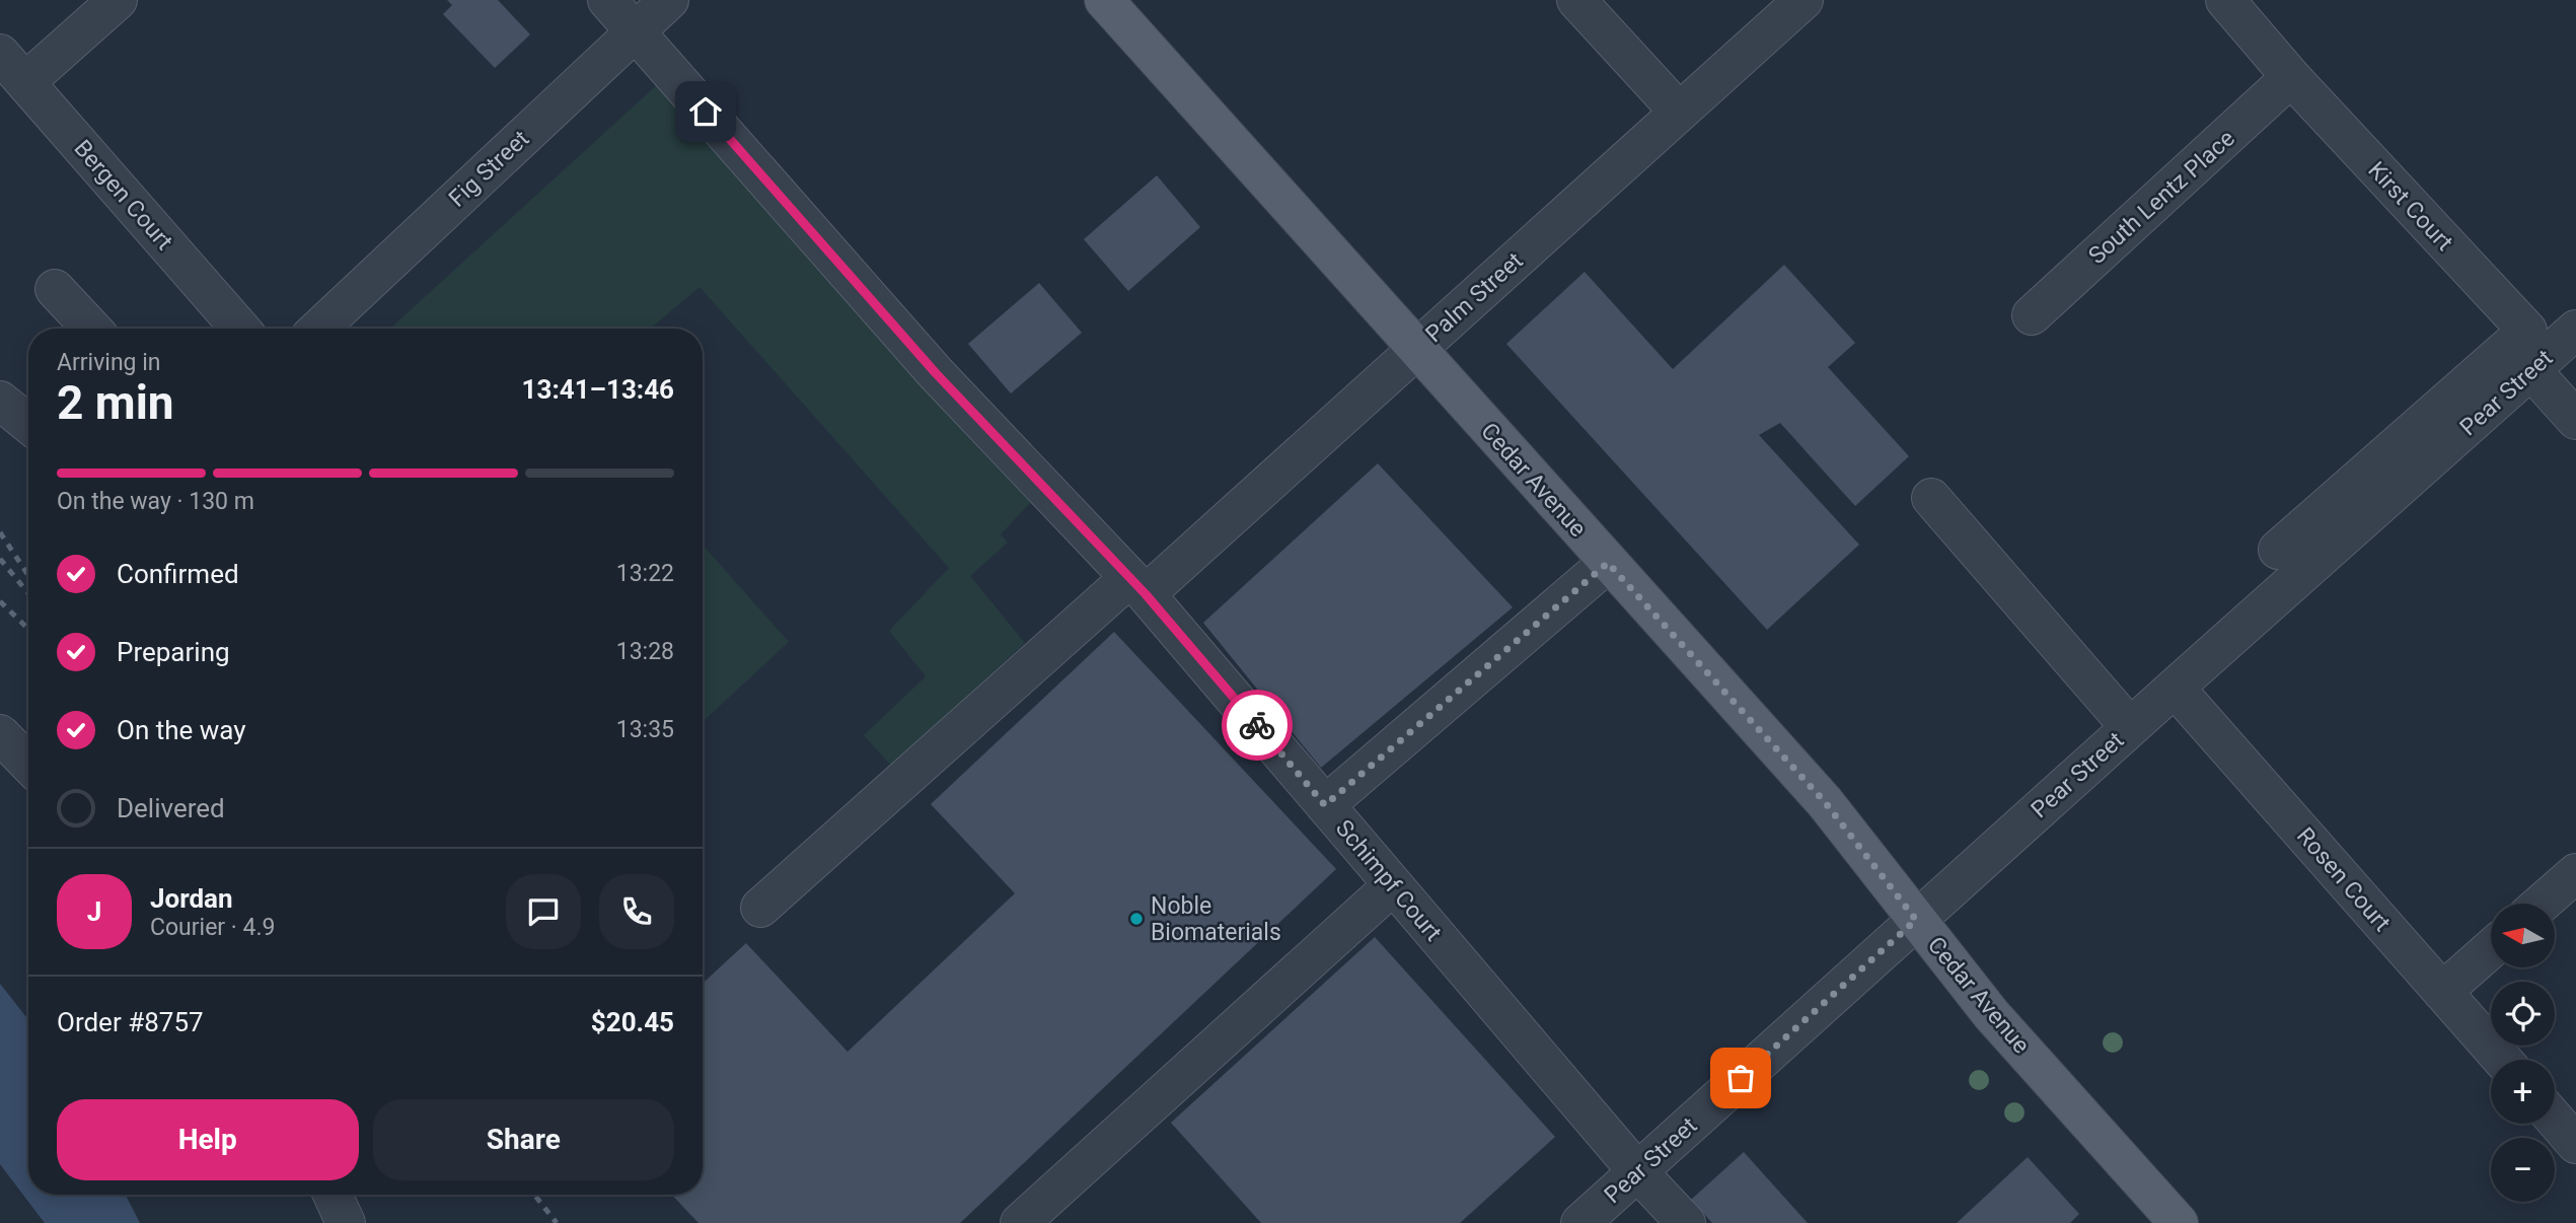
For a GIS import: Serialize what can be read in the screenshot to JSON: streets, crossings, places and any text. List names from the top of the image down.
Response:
{
  "streets": {
    "main road": ["Cedar Avenue"],
    "street": [
      "Fig Street",
      "Bergen Court",
      "South Lentz Place",
      "Kirst Court",
      "Palm Street",
      "Pear Street",
      "Rosen Court",
      "Schimpf Court"
    ]
  },
  "crossings": [
    ["Fig Street", "Schimpf Court"],
    ["South Lentz Place", "Kirst Court"],
    ["Palm Street", "Cedar Avenue"],
    ["Palm Street", "Schimpf Court"],
    ["Pear Street", "Cedar Avenue"],
    ["Pear Street", "Rosen Court"],
    ["Pear Street", "Schimpf Court"]
  ],
  "places": ["Noble Biomaterials"],
  "north": "left",
  "page": {
    "heading": ["2 min", "Arriving in", "13:41–13:46"],
    "panel": [
      "Jordan",
      "Courier · 4.9",
      "Order #8757",
      "$20.45"
    ],
    "bar": "On the way · 130 m",
    "list": [
      ["Confirmed", "13:22"],
      ["Preparing", "13:28"],
      ["On the way", "13:35"],
      "Delivered"
    ],
    "round": "J",
    "map_buttons": ["+", "−"],
    "buttons": ["Help", "Share"]
  }
}
